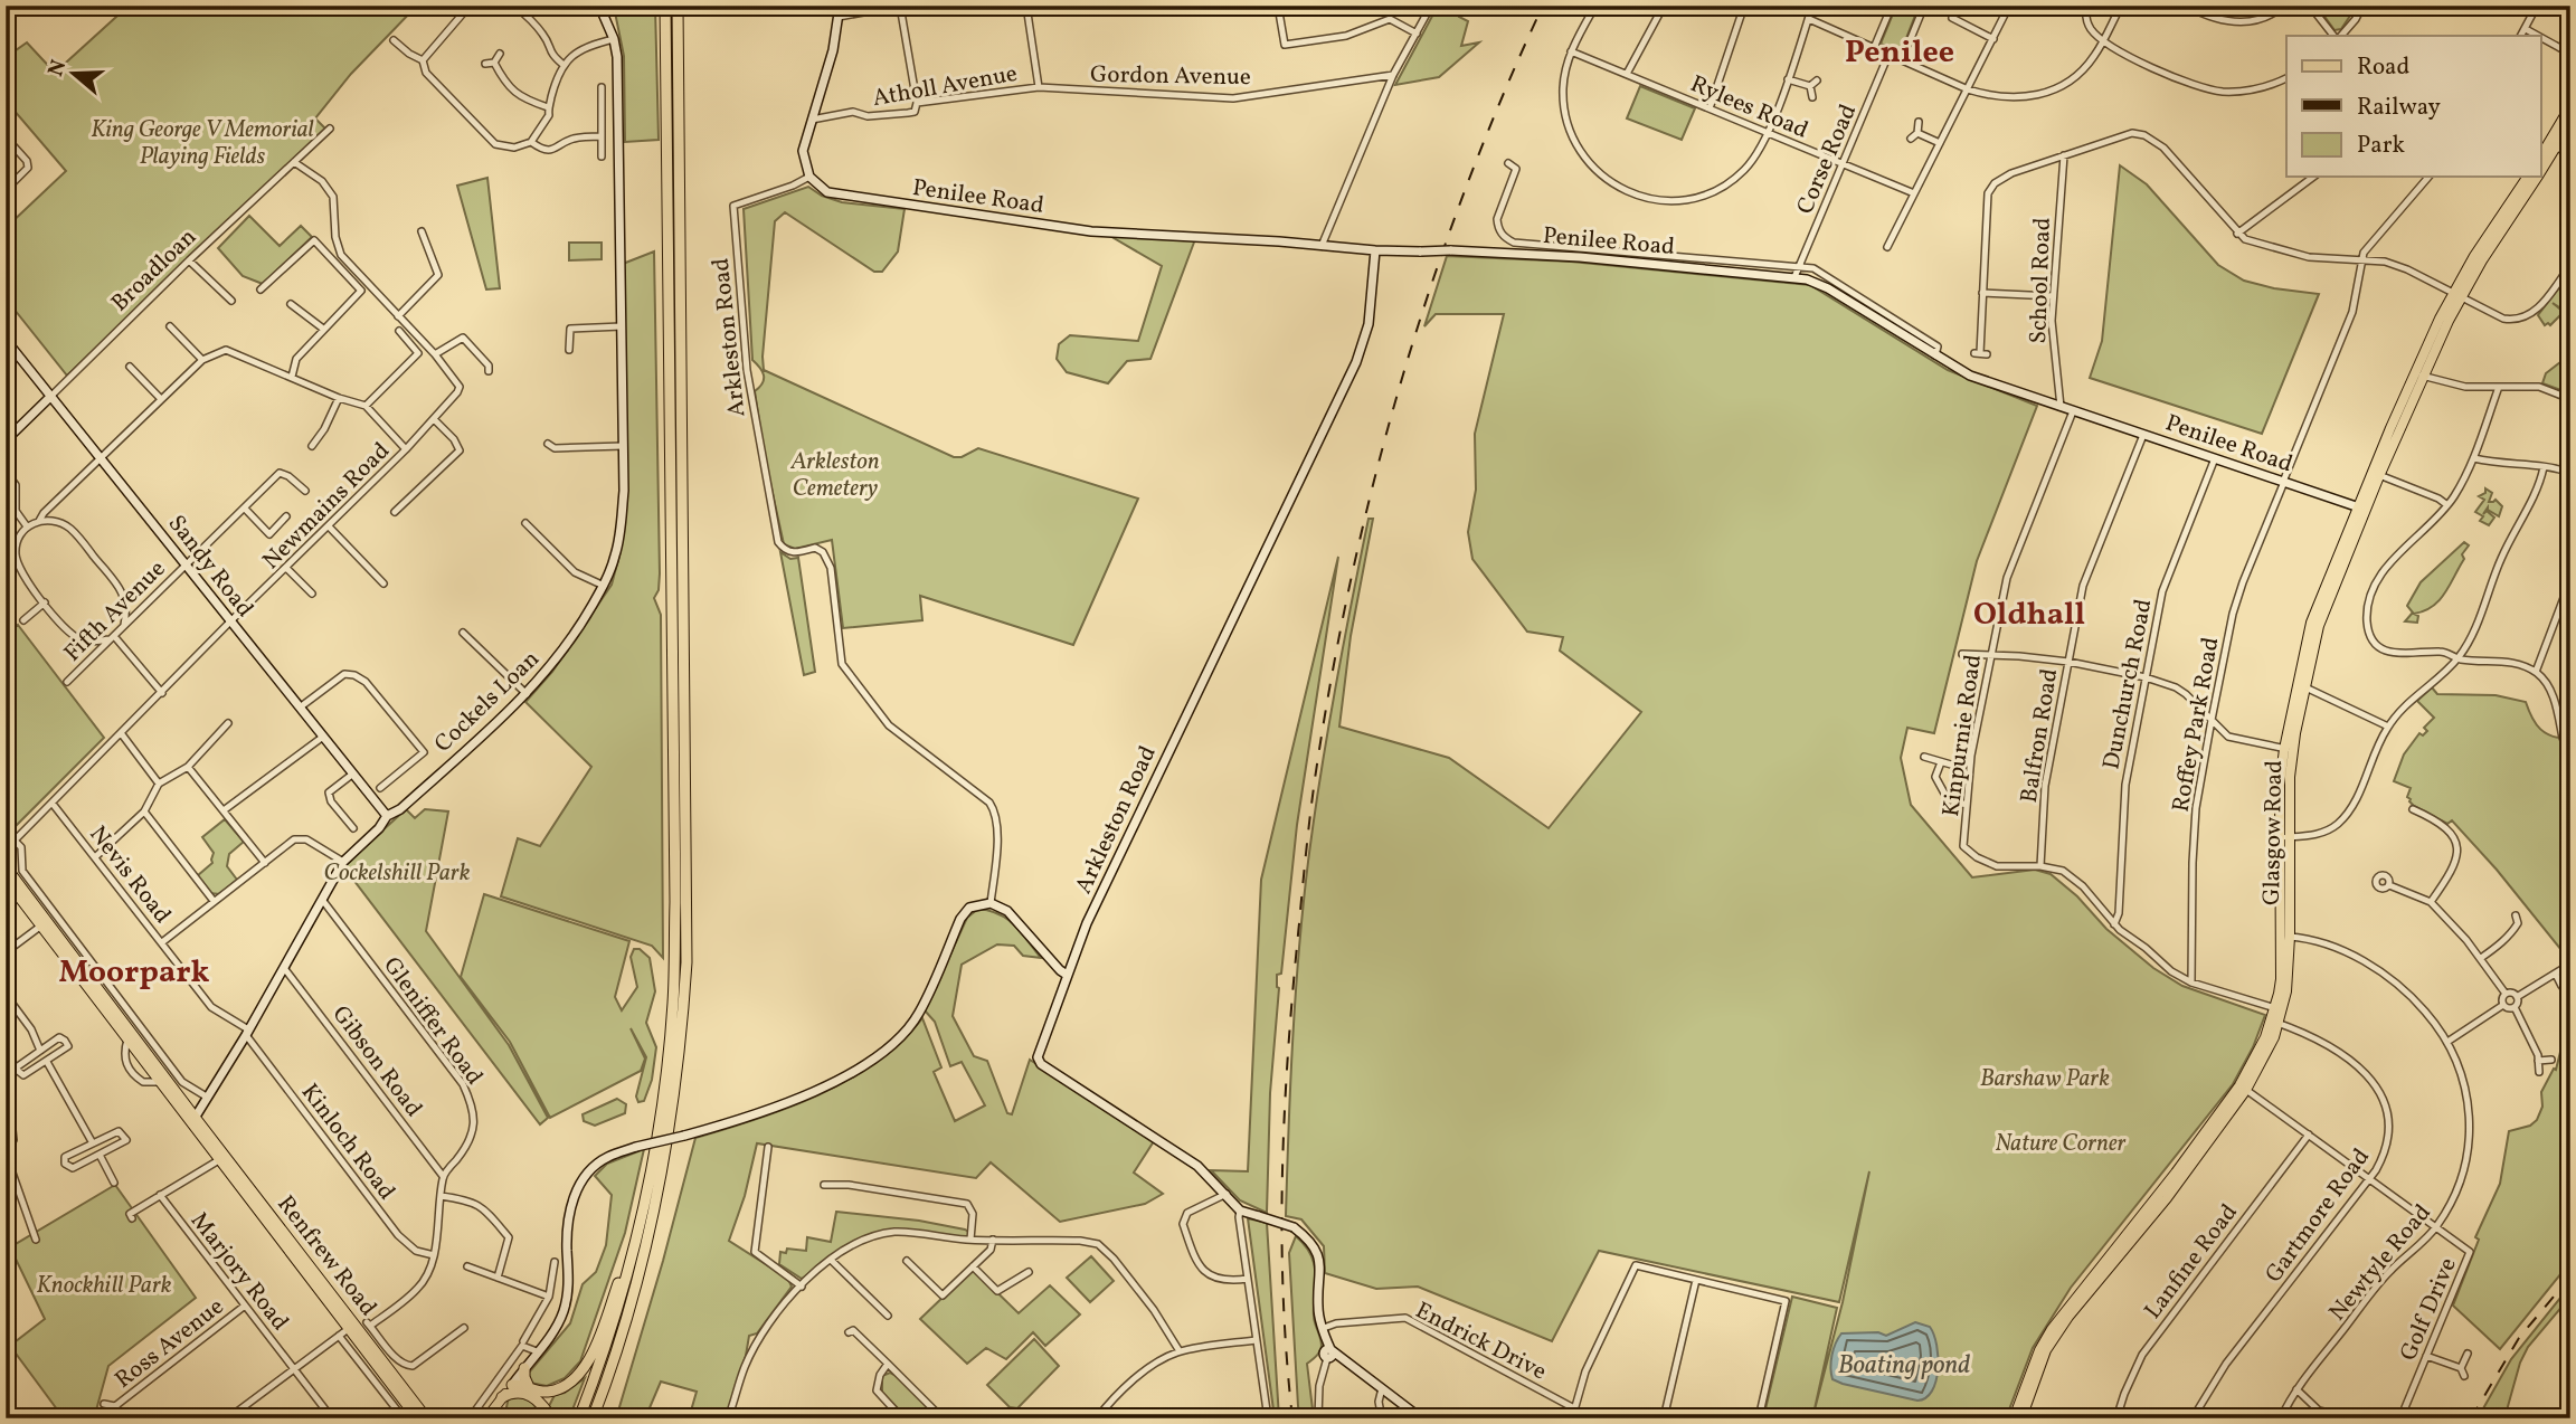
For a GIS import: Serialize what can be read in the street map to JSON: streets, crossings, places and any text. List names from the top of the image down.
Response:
{
  "streets": {
    "main road": ["Glasgow Road", "Renfrew Road"],
    "street": [
      "Gordon Avenue",
      "Atholl Avenue",
      "Rylees Road",
      "Corse Road",
      "Penilee Road",
      "Broadloan",
      "School Road",
      "Arkleston Road",
      "Newmains Road",
      "Sandy Road",
      "Fifth Avenue",
      "Dunchurch Road",
      "Cockels Loan",
      "Roffey Park Road",
      "Kinpurnie Road",
      "Balfron Road",
      "Nevis Road",
      "Gleniffer Road",
      "Gibson Road",
      "Kinloch Road",
      "Gartmore Road",
      "Lanfine Road",
      "Newtyle Road",
      "Marjory Road",
      "Golf Drive",
      "Endrick Drive",
      "Ross Avenue"
    ]
  },
  "crossings": [
    ["Gordon Avenue", "Atholl Avenue"],
    ["Rylees Road", "Corse Road"],
    ["Corse Road", "Penilee Road"],
    ["Penilee Road", "School Road"],
    ["Penilee Road", "Arkleston Road"],
    ["Penilee Road", "Dunchurch Road"],
    ["Penilee Road", "Roffey Park Road"],
    ["Penilee Road", "Kinpurnie Road"],
    ["Penilee Road", "Balfron Road"],
    ["Penilee Road", "Glasgow Road"],
    ["Broadloan", "Newmains Road"],
    ["Broadloan", "Sandy Road"],
    ["Newmains Road", "Sandy Road"],
    ["Newmains Road", "Nevis Road"],
    ["Sandy Road", "Fifth Avenue"],
    ["Sandy Road", "Cockels Loan"],
    ["Cockels Loan", "Nevis Road"],
    ["Cockels Loan", "Gleniffer Road"],
    ["Cockels Loan", "Gibson Road"],
    ["Cockels Loan", "Kinloch Road"],
    ["Cockels Loan", "Renfrew Road"],
    ["Kinpurnie Road", "Balfron Road"],
    ["Glasgow Road", "Gartmore Road"],
    ["Glasgow Road", "Newtyle Road"],
    ["Nevis Road", "Kinloch Road"],
    ["Gleniffer Road", "Gibson Road"],
    ["Newtyle Road", "Golf Drive"],
    ["Marjory Road", "Ross Avenue"]
  ],
  "districts": ["Penilee", "Oldhall", "Moorpark"],
  "water": ["Boating pond"],
  "parks": [
    "King George V Memorial Playing Fields",
    "Arkleston Cemetery",
    "Cockelshill Park",
    "Barshaw Park",
    "Nature Corner",
    "Knockhill Park"
  ],
  "legend": ["Road", "Railway", "Park"],
  "north": "left"
}
